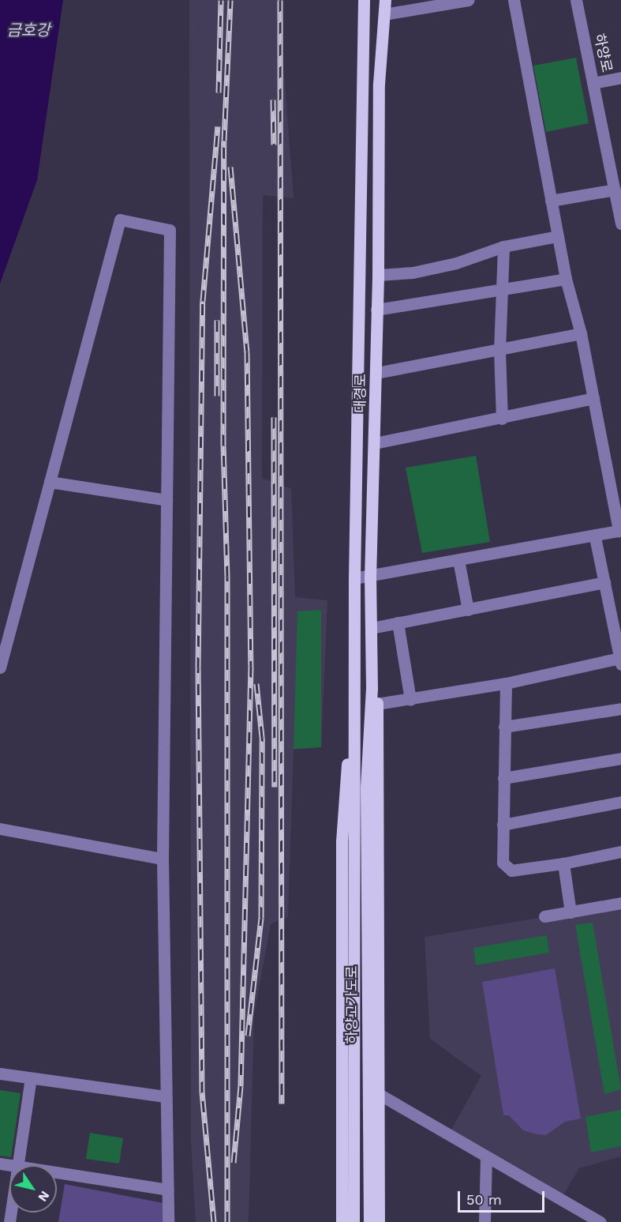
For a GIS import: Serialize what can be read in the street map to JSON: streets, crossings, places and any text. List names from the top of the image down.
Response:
{
  "streets": {
    "main road": ["대경로", "하양고가도로"],
    "street": ["하양로"]
  },
  "crossings": [
    ["대경로", "하양고가도로"]
  ],
  "water": ["금호강"],
  "scale_bar": "50 m",
  "north": "bottom right"
}
